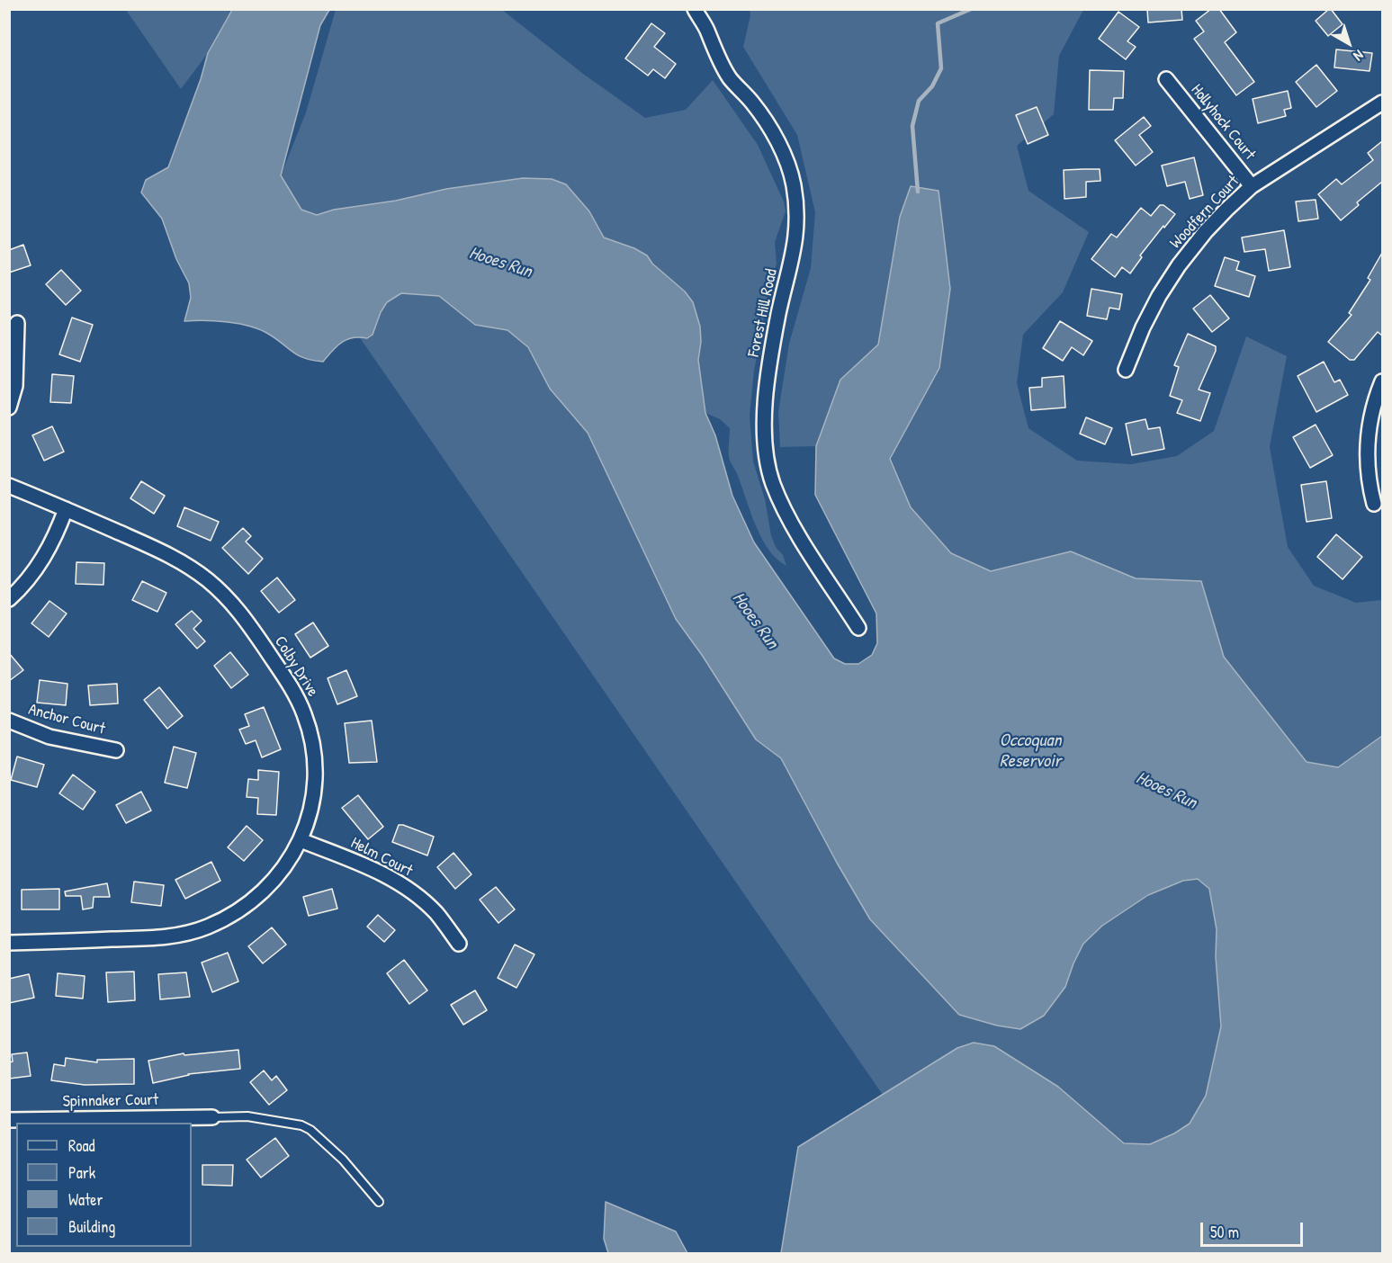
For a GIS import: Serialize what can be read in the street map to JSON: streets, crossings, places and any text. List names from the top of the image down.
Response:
{
  "streets": {
    "street": [
      "Hollyhock Court",
      "Woodfern Court",
      "Forest Hill Road",
      "Colby Drive",
      "Anchor Court",
      "Helm Court",
      "Spinnaker Court"
    ]
  },
  "crossings": [
    ["Hollyhock Court", "Woodfern Court"],
    ["Colby Drive", "Helm Court"]
  ],
  "water": ["Hooes Run", "Occoquan Reservoir"],
  "legend": [
    "Road",
    "Park",
    "Water",
    "Building"
  ],
  "scale_bar": "50 m",
  "north": "bottom right"
}
